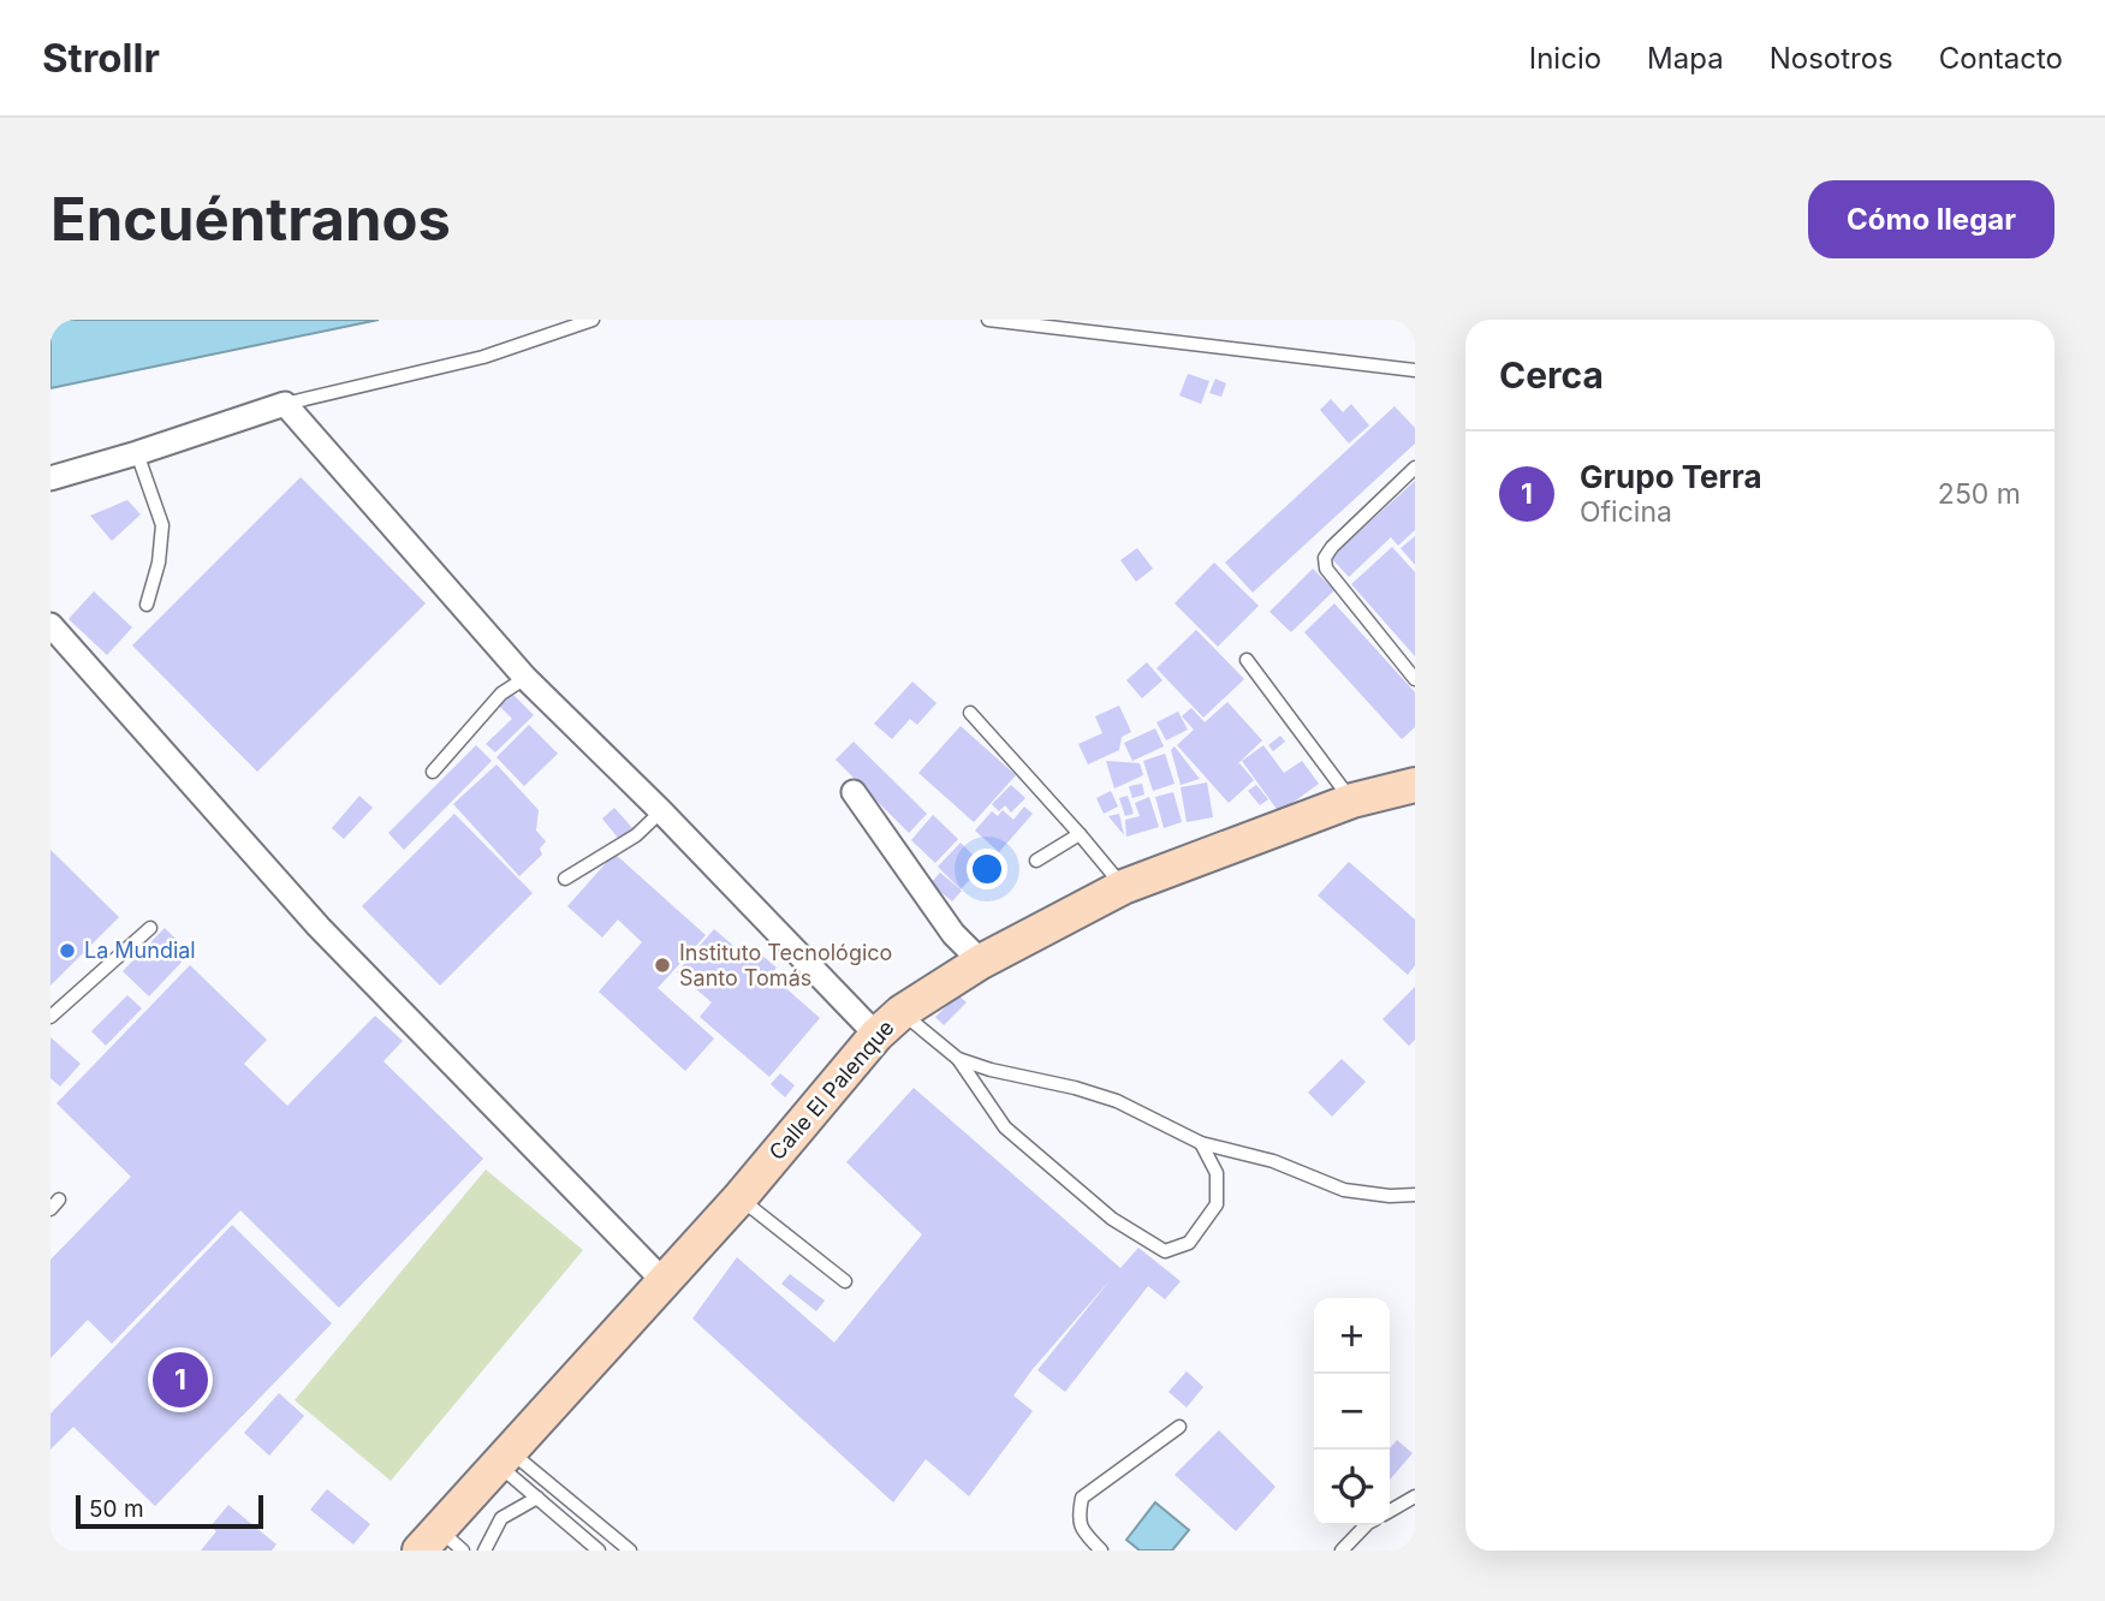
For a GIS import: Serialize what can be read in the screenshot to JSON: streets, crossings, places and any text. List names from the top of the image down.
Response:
{
  "streets": {
    "street": ["Calle El Palenque"]
  },
  "places": ["La Mundial", "Instituto Tecnológico Santo Tomás"],
  "scale_bar": "50 m",
  "page": {
    "header": "Strollr",
    "nav": [
      "Inicio",
      "Mapa",
      "Nosotros",
      "Contacto"
    ],
    "buttons": "Cómo llegar",
    "title": "Encuéntranos",
    "heading": "Cerca",
    "list": [
      {
        "mark": "1",
        "name": "Grupo Terra",
        "note": "Oficina",
        "value": "250 m"
      }
    ],
    "map_buttons": ["+", "−"],
    "pins": "1",
    "scale": "50 m"
  }
}
